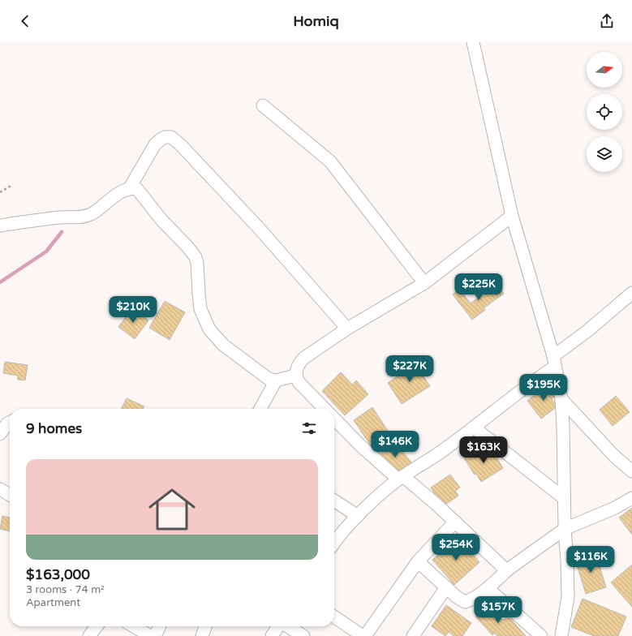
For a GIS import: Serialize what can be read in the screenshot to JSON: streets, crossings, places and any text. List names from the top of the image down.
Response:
{
  "north": "right",
  "page": {
    "header": "Homiq",
    "price": [
      "$225K",
      "$210K",
      "$227K",
      "$195K",
      "$146K",
      "$163K",
      "$254K",
      "$116K",
      "$157K"
    ],
    "heading": "9 homes",
    "list": [
      {
        "name": "$163,000",
        "note": "3 rooms · 74 m² · Apartment"
      }
    ]
  }
}
